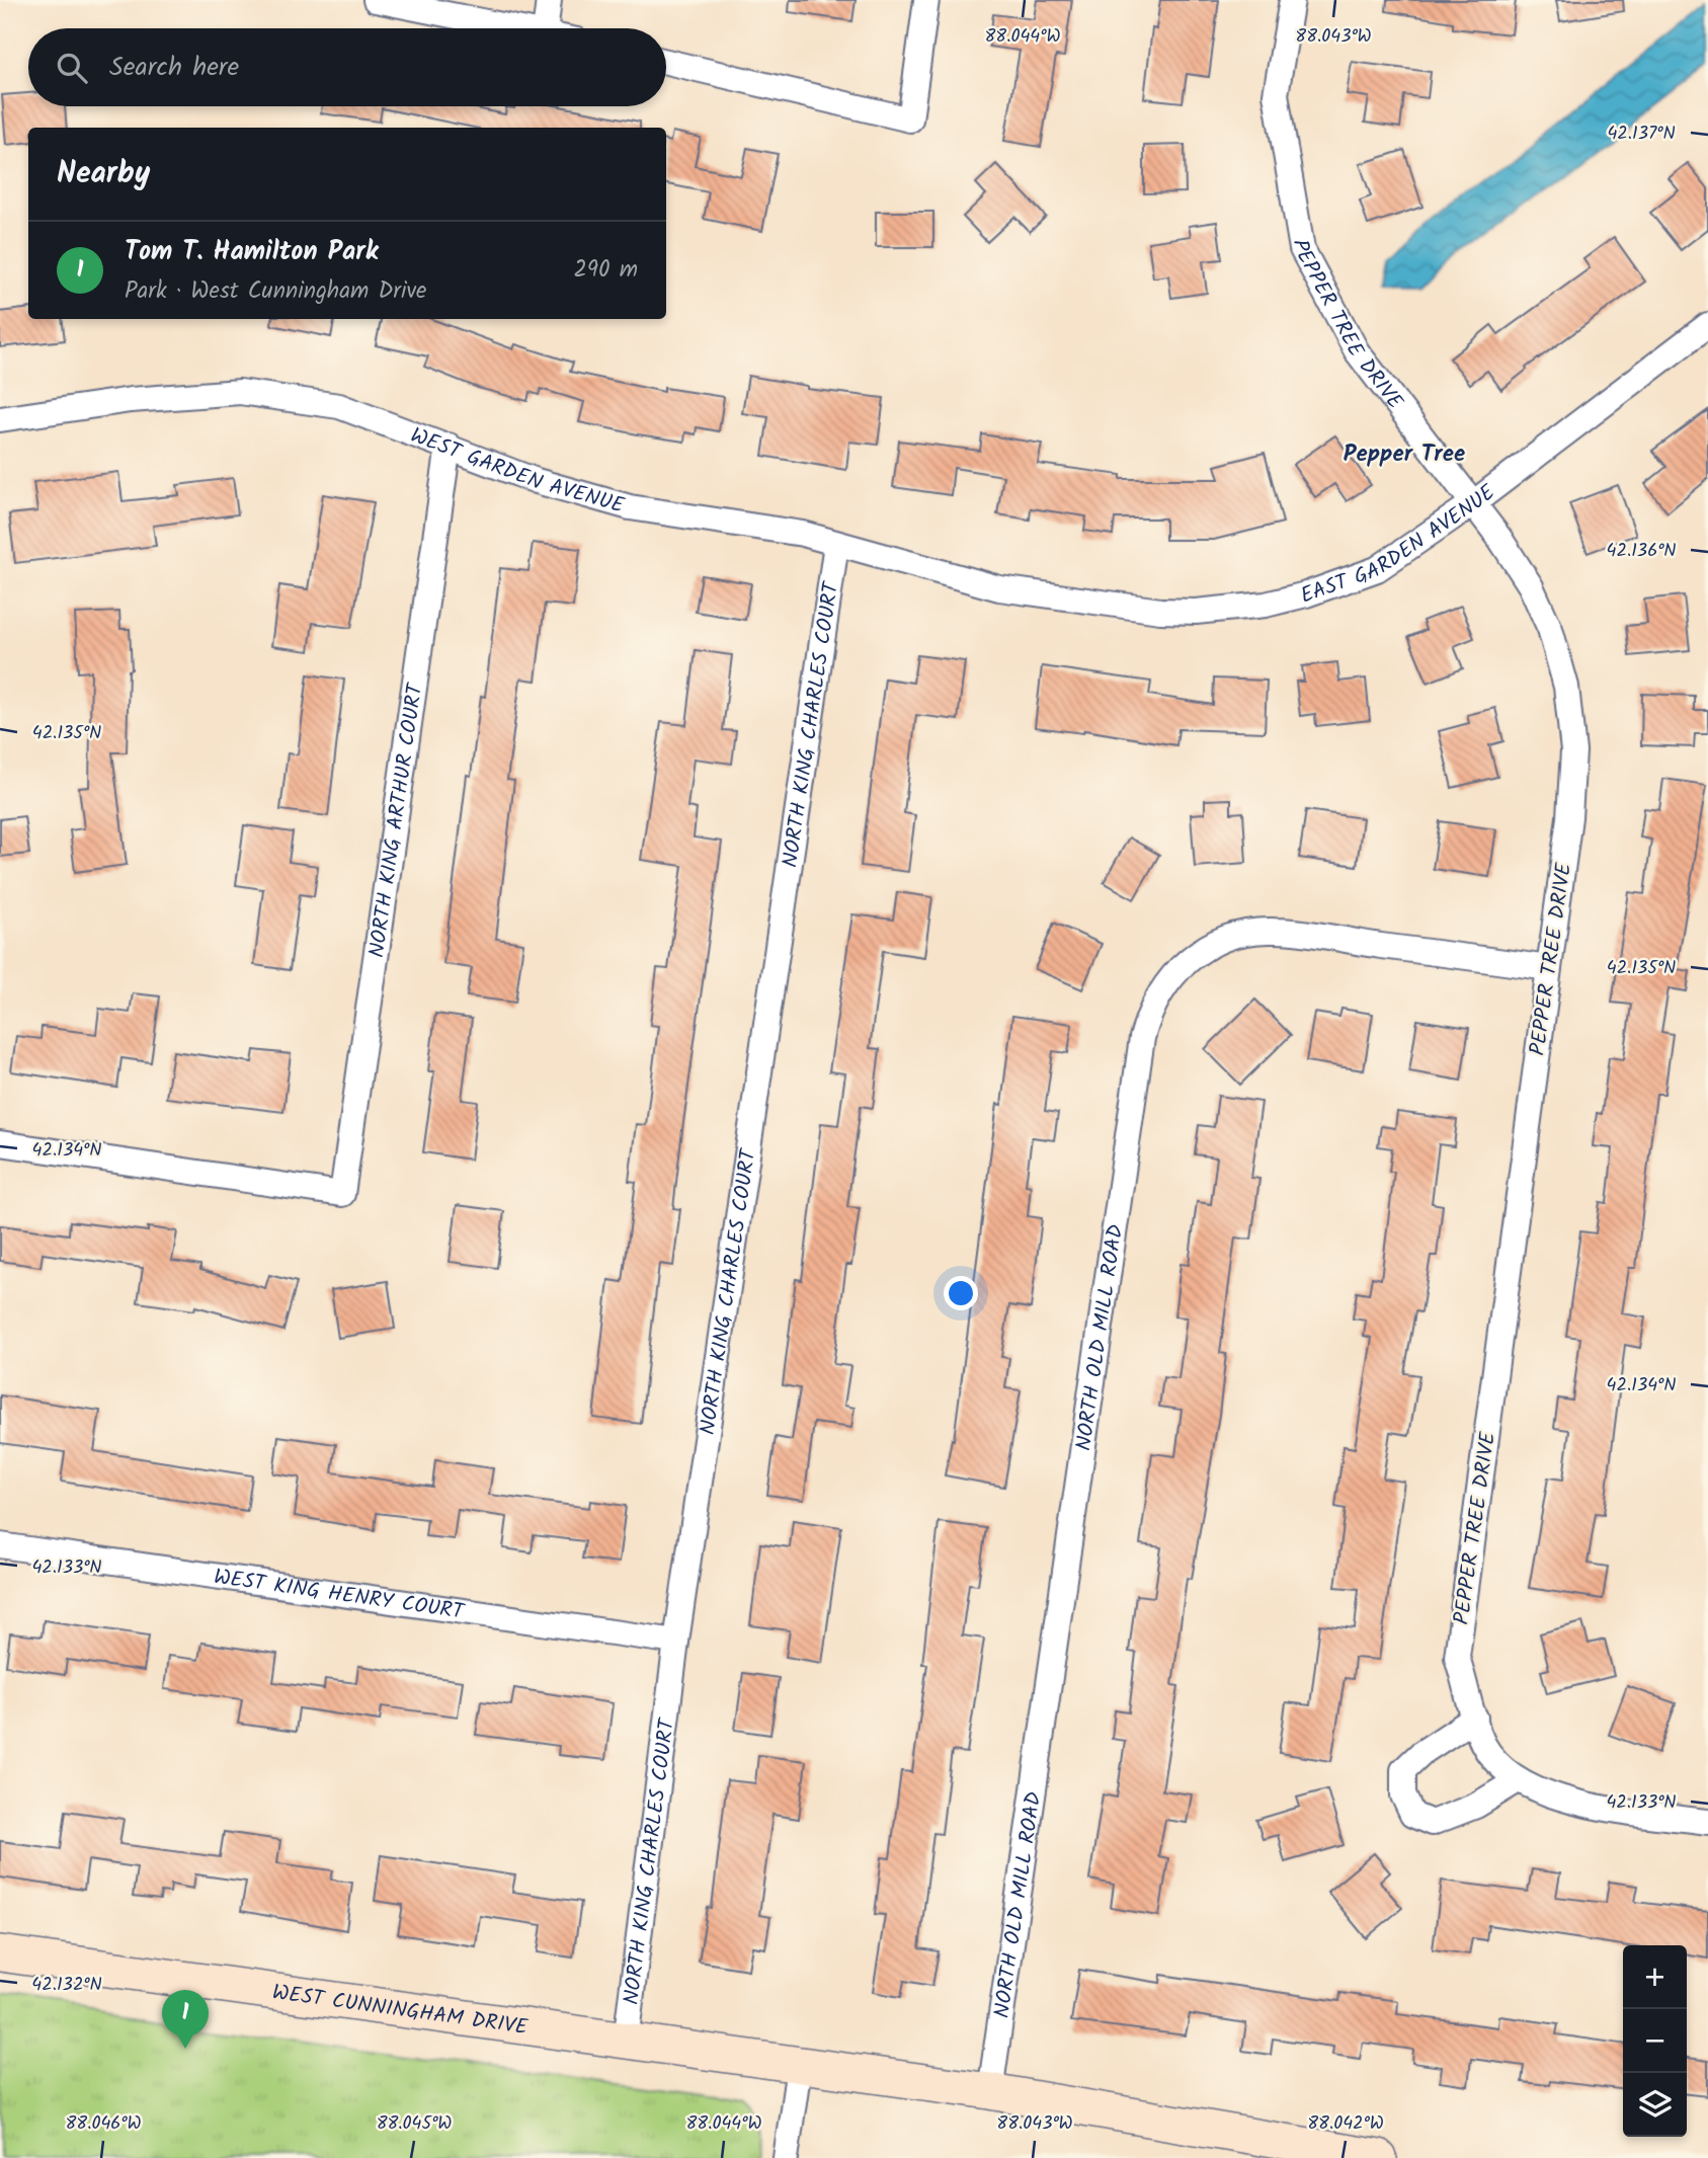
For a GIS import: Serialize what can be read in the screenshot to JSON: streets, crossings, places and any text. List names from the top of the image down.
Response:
{
  "streets": {
    "street": [
      "PEPPER TREE DRIVE",
      "WEST GARDEN AVENUE",
      "EAST GARDEN AVENUE",
      "NORTH KING CHARLES COURT",
      "NORTH KING ARTHUR COURT",
      "NORTH OLD MILL ROAD",
      "WEST KING HENRY COURT",
      "WEST CUNNINGHAM DRIVE"
    ]
  },
  "crossings": [
    ["PEPPER TREE DRIVE", "EAST GARDEN AVENUE"],
    ["PEPPER TREE DRIVE", "NORTH OLD MILL ROAD"],
    ["WEST GARDEN AVENUE", "EAST GARDEN AVENUE"],
    ["WEST GARDEN AVENUE", "NORTH KING CHARLES COURT"],
    ["WEST GARDEN AVENUE", "NORTH KING ARTHUR COURT"],
    ["NORTH KING CHARLES COURT", "WEST KING HENRY COURT"],
    ["NORTH KING CHARLES COURT", "WEST CUNNINGHAM DRIVE"],
    ["NORTH OLD MILL ROAD", "WEST CUNNINGHAM DRIVE"]
  ],
  "districts": ["Pepper Tree"],
  "page": {
    "search": "Search here",
    "heading": "Nearby",
    "list": [
      {
        "mark": "1",
        "name": "Tom T. Hamilton Park",
        "note": "Park · West Cunningham Drive",
        "value": "290 m"
      }
    ],
    "map_buttons": ["+", "−"],
    "pins": "1"
  },
  "coordinates": [
    "88.044°W",
    "88.043°W",
    "42.137°N",
    "42.136°N",
    "42.135°N",
    "42.134°N",
    "42.133°N",
    "42.132°N",
    "88.046°W",
    "88.045°W",
    "88.042°W"
  ]
}
